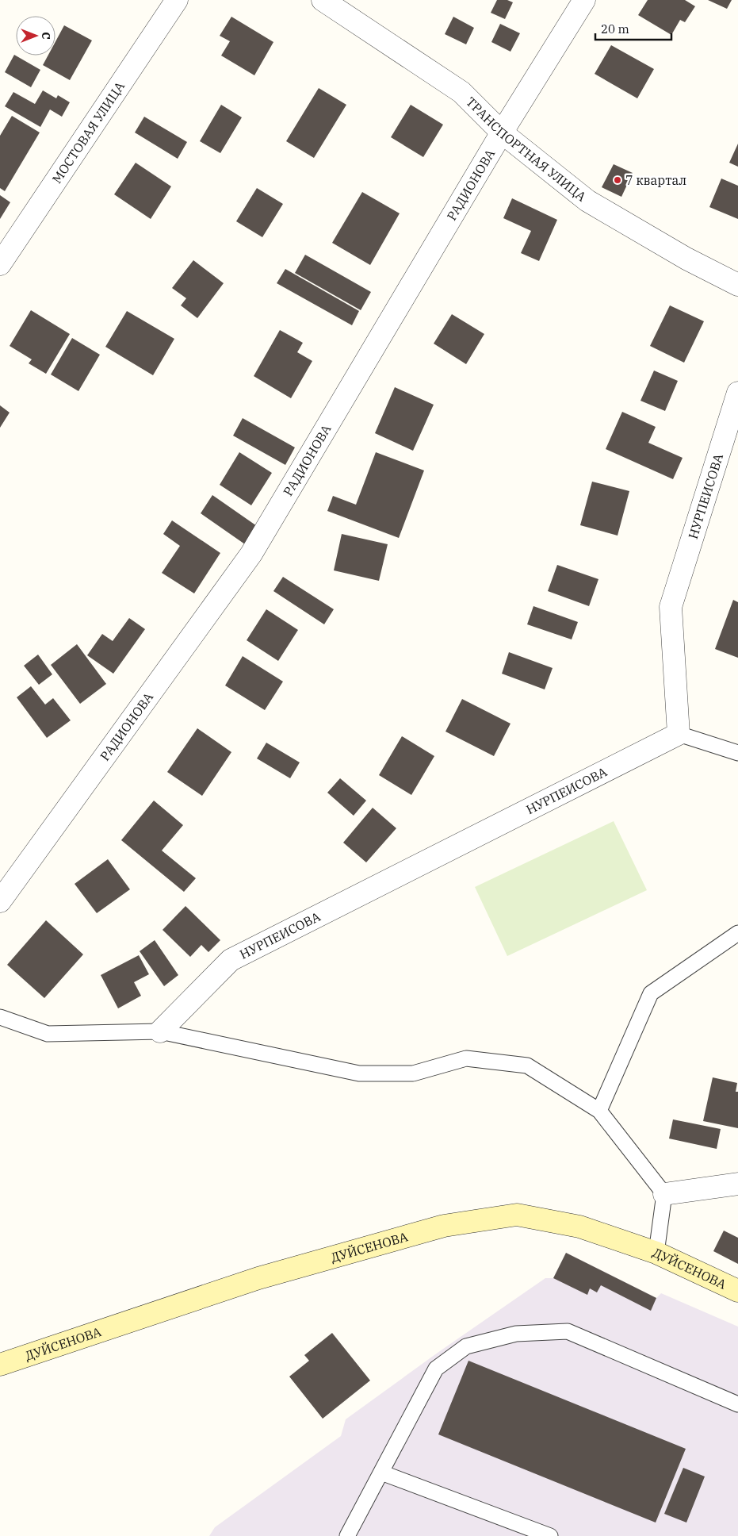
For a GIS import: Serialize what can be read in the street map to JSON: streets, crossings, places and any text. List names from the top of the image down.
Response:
{
  "streets": {
    "main road": ["ДУЙСЕНОВА"],
    "street": [
      "МОСТОВАЯ УЛИЦА",
      "ТРАНСПОРТНАЯ УЛИЦА",
      "РАДИОНОВА",
      "НУРПЕИСОВА"
    ]
  },
  "crossings": [
    ["ТРАНСПОРТНАЯ УЛИЦА", "РАДИОНОВА"]
  ],
  "places": ["7 квартал"],
  "scale_bar": "20 m",
  "north": "right"
}
